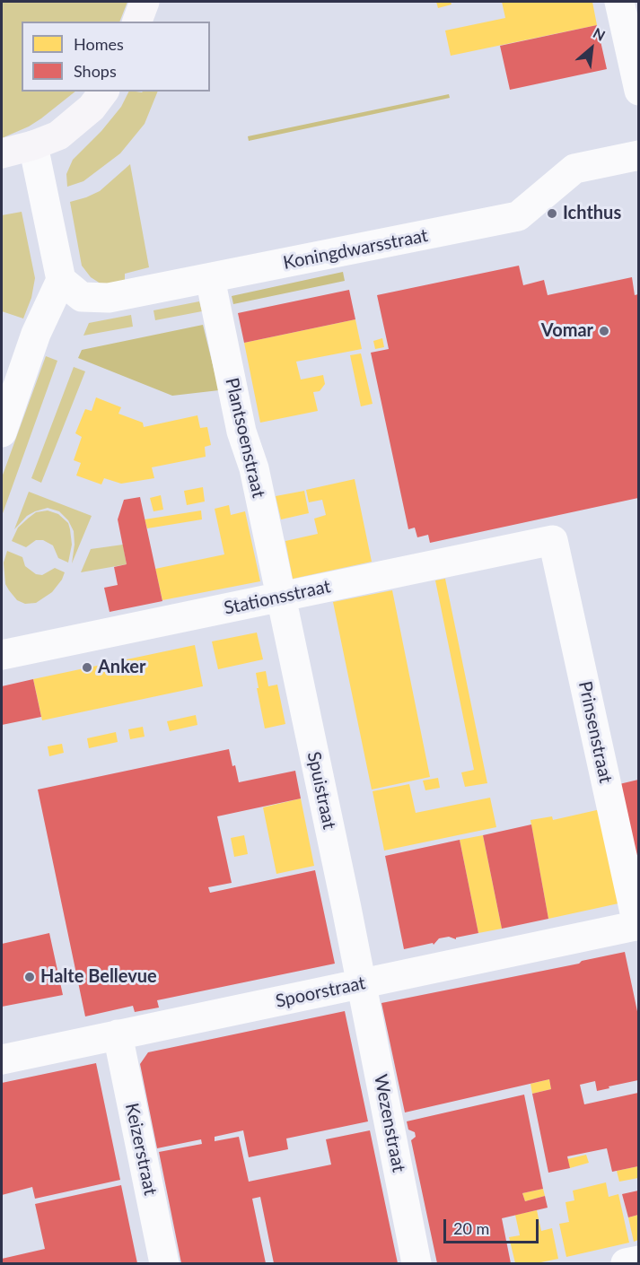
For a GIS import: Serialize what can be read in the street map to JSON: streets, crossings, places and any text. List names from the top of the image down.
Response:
{
  "streets": {
    "street": [
      "Koningdwarsstraat",
      "Plantsoenstraat",
      "Stationsstraat",
      "Prinsenstraat",
      "Spuistraat",
      "Spoorstraat",
      "Wezenstraat",
      "Keizerstraat"
    ]
  },
  "crossings": [
    ["Koningdwarsstraat", "Plantsoenstraat"],
    ["Plantsoenstraat", "Stationsstraat"],
    ["Plantsoenstraat", "Spuistraat"],
    ["Stationsstraat", "Prinsenstraat"],
    ["Stationsstraat", "Spuistraat"],
    ["Prinsenstraat", "Spoorstraat"],
    ["Spuistraat", "Spoorstraat"],
    ["Spuistraat", "Wezenstraat"],
    ["Spoorstraat", "Wezenstraat"],
    ["Spoorstraat", "Keizerstraat"]
  ],
  "places": [
    "Ichthus",
    "Vomar",
    "Anker",
    "Halte Bellevue"
  ],
  "legend": ["Homes", "Shops"],
  "scale_bar": "20 m",
  "north": "top right"
}
